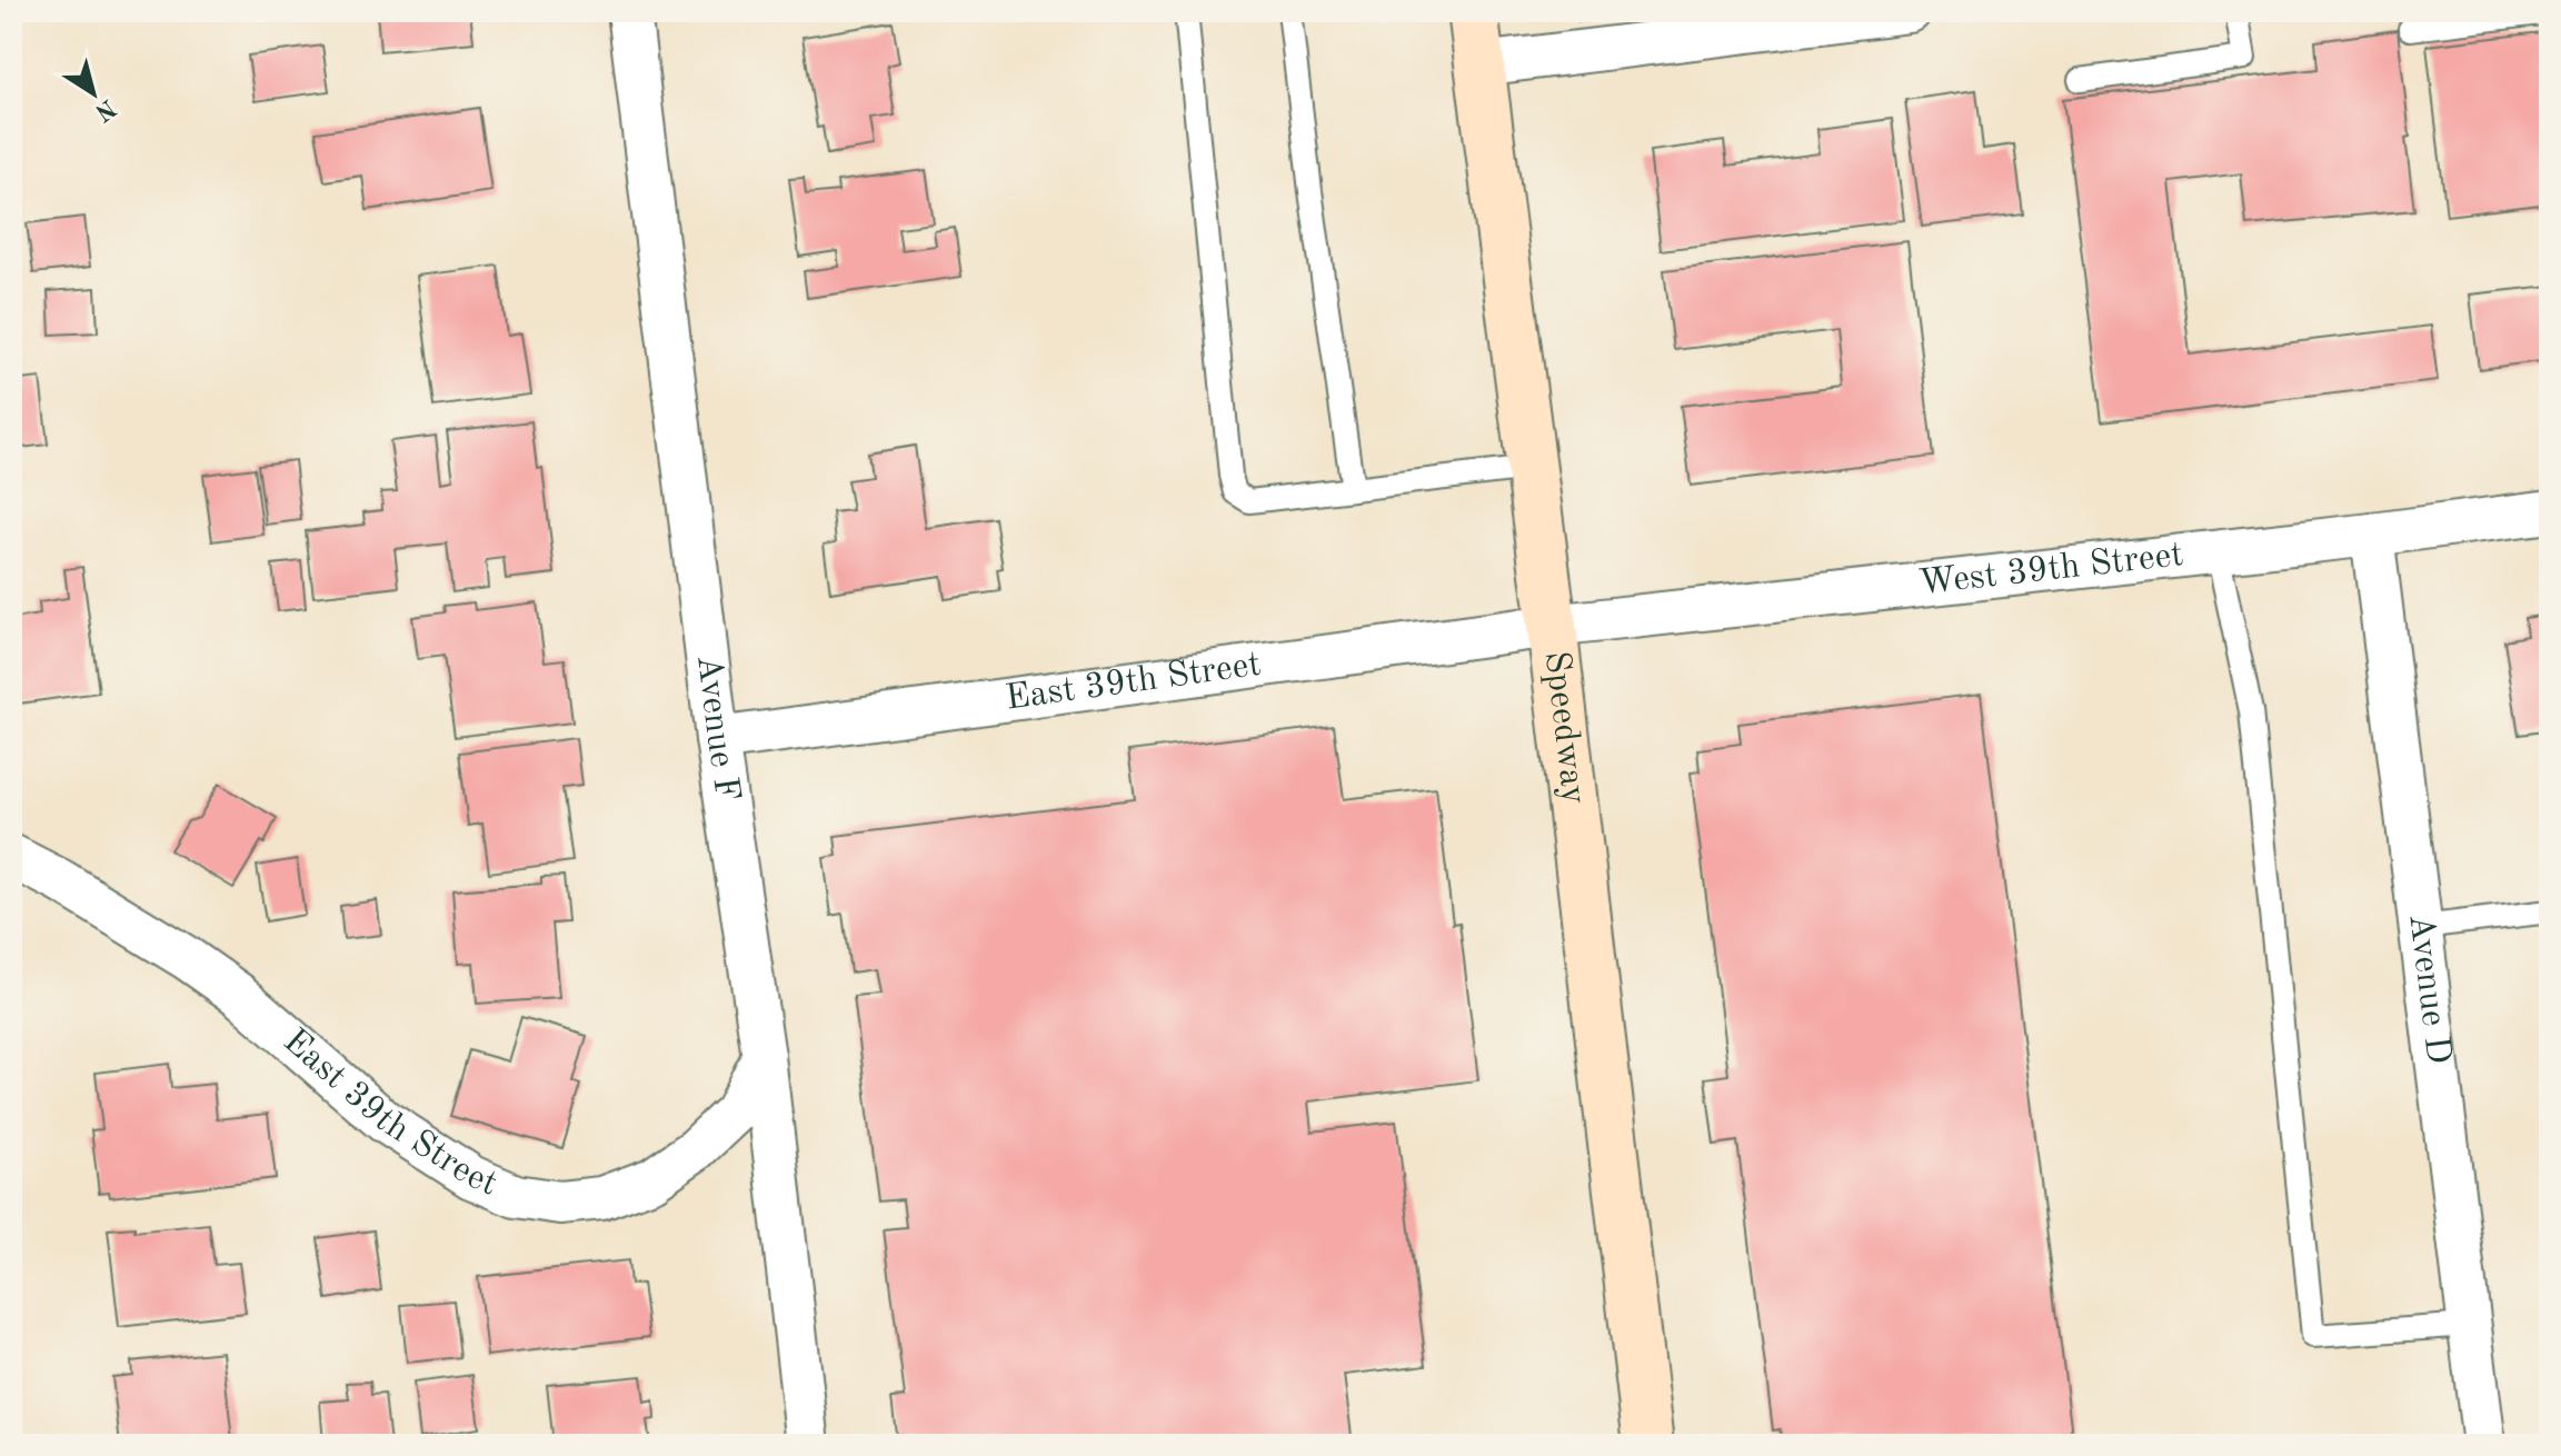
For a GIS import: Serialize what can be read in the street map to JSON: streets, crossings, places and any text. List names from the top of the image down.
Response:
{
  "streets": {
    "street": [
      "West 39th Street",
      "East 39th Street",
      "Avenue F",
      "Speedway",
      "Avenue D"
    ]
  },
  "crossings": [
    ["West 39th Street", "East 39th Street"],
    ["West 39th Street", "Speedway"],
    ["West 39th Street", "Avenue D"],
    ["East 39th Street", "Avenue F"],
    ["East 39th Street", "Speedway"]
  ],
  "north": "bottom right"
}
